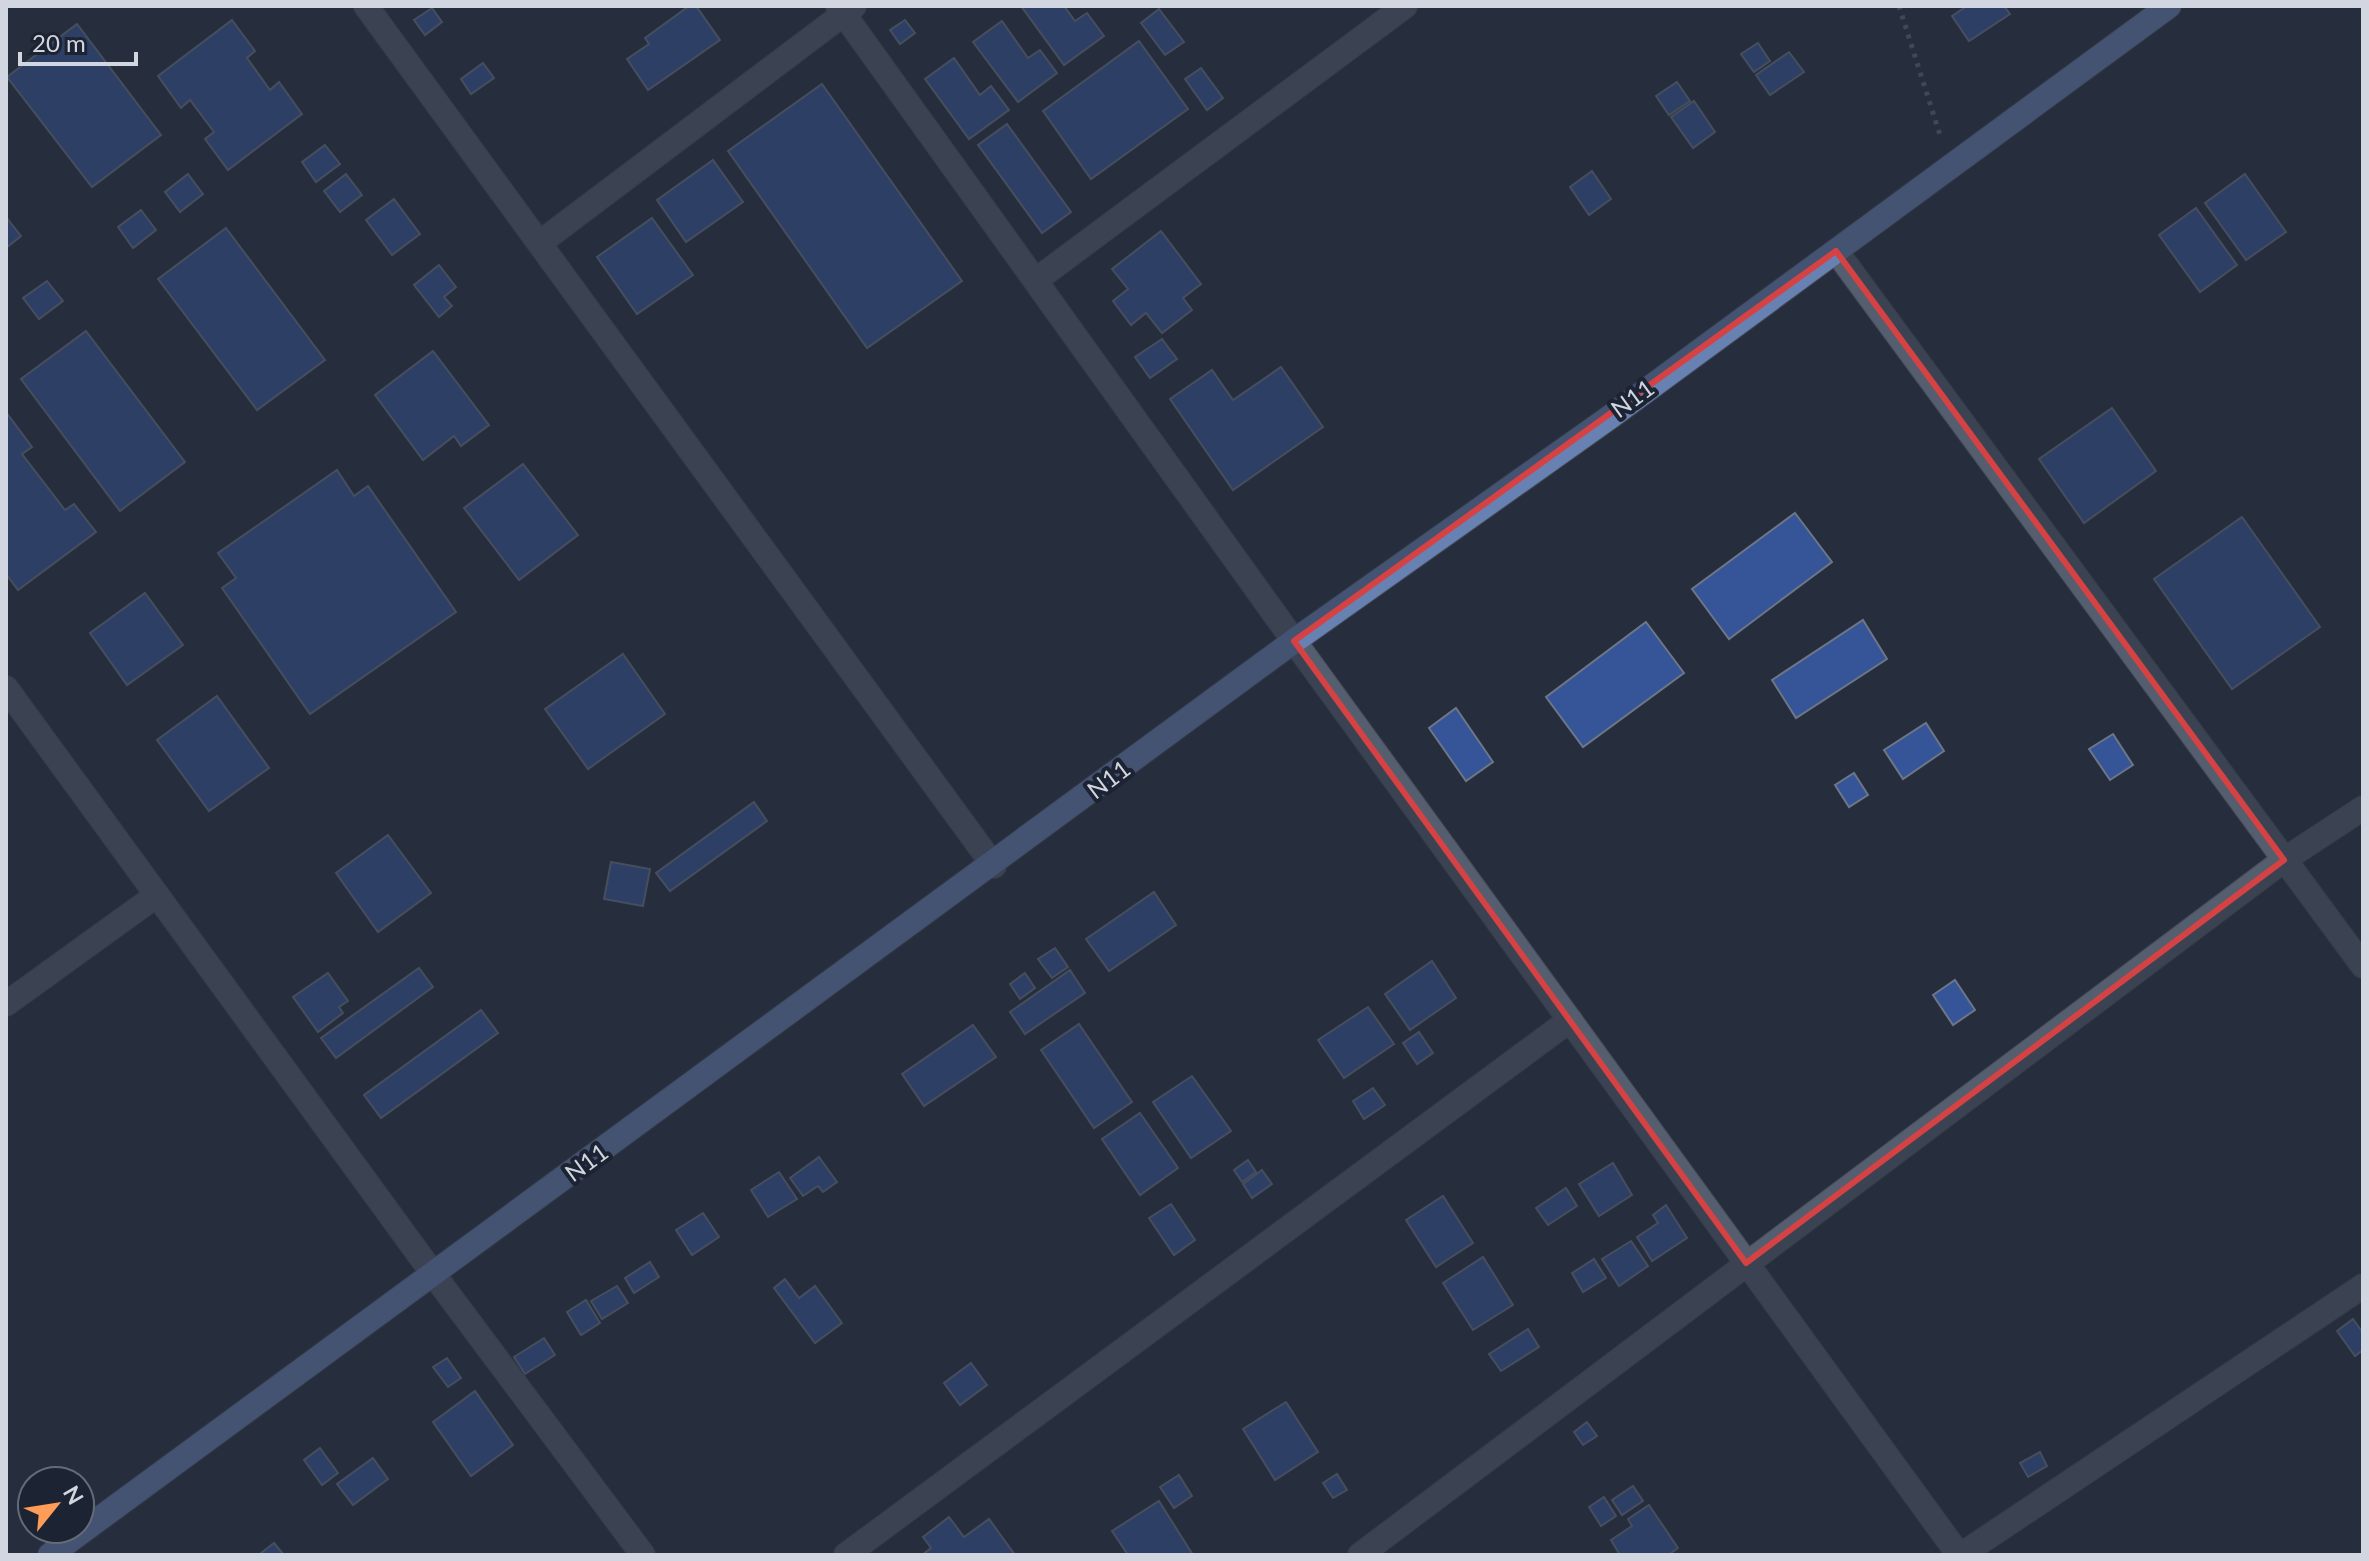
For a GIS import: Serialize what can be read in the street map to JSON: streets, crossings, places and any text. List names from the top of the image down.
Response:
{
  "streets": {
    "main road": ["N11"]
  },
  "scale_bar": "20 m",
  "north": "top right"
}
